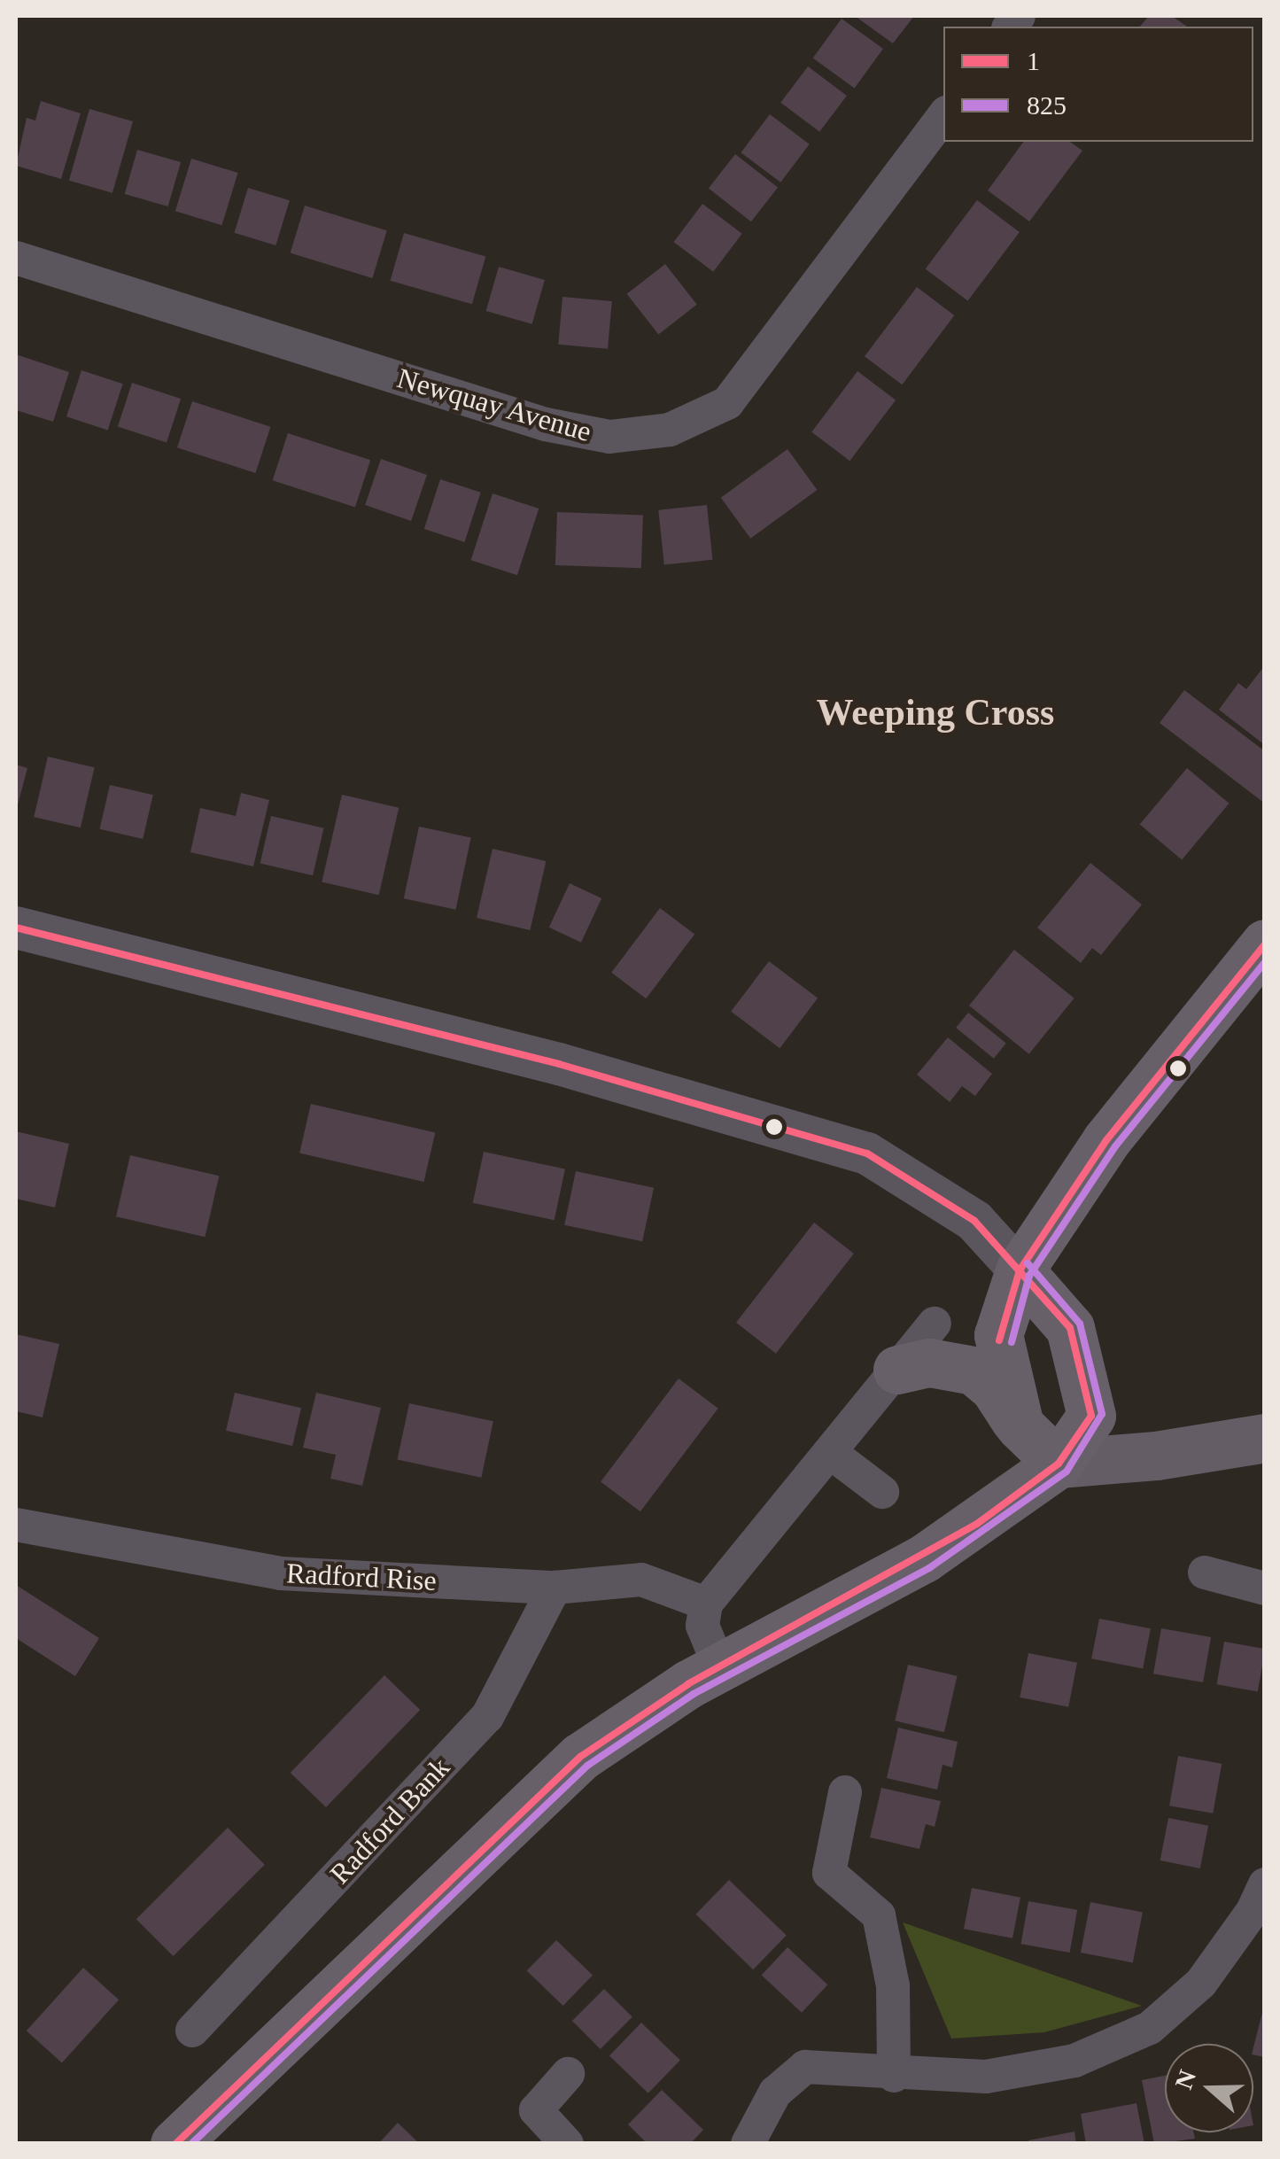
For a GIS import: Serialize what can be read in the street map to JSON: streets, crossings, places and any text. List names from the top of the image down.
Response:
{
  "streets": {
    "street": ["Newquay Avenue", "Radford Rise", "Radford Bank"]
  },
  "crossings": [
    ["Radford Rise", "Radford Bank"]
  ],
  "districts": ["Weeping Cross"],
  "lines": ["transit line 1", "transit line 825"],
  "legend": ["1", "825"],
  "north": "left"
}
